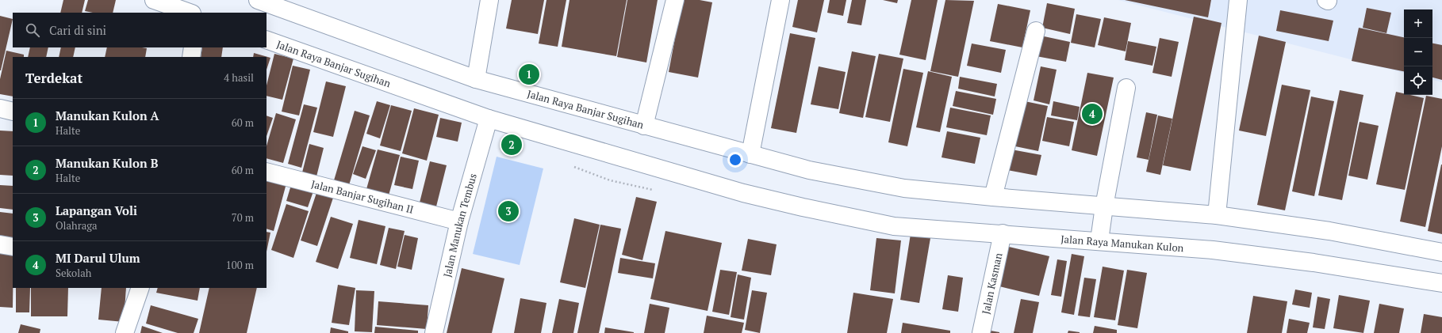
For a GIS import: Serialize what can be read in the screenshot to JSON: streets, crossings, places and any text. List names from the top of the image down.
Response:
{
  "streets": {
    "main road": [
      "Jalan Raya Banjar Sugihan",
      "Jalan Banjar Sugihan II",
      "Jalan Manukan Tembus",
      "Jalan Raya Manukan Kulon",
      "Jalan Kasman"
    ]
  },
  "crossings": [
    ["Jalan Raya Banjar Sugihan", "Jalan Manukan Tembus"],
    ["Jalan Raya Banjar Sugihan", "Jalan Raya Manukan Kulon"],
    ["Jalan Banjar Sugihan II", "Jalan Manukan Tembus"],
    ["Jalan Raya Manukan Kulon", "Jalan Kasman"]
  ],
  "page": {
    "map_buttons": ["+", "−"],
    "search": "Cari di sini",
    "heading": ["Terdekat", "4 hasil"],
    "pins": [
      "1",
      "4",
      "2",
      "3"
    ],
    "list": [
      {
        "mark": "1",
        "name": "Manukan Kulon A",
        "note": "Halte",
        "value": "60 m"
      },
      {
        "mark": "2",
        "name": "Manukan Kulon B",
        "note": "Halte",
        "value": "60 m"
      },
      {
        "mark": "3",
        "name": "Lapangan Voli",
        "note": "Olahraga",
        "value": "70 m"
      },
      {
        "mark": "4",
        "name": "MI Darul Ulum",
        "note": "Sekolah",
        "value": "100 m"
      }
    ]
  }
}
